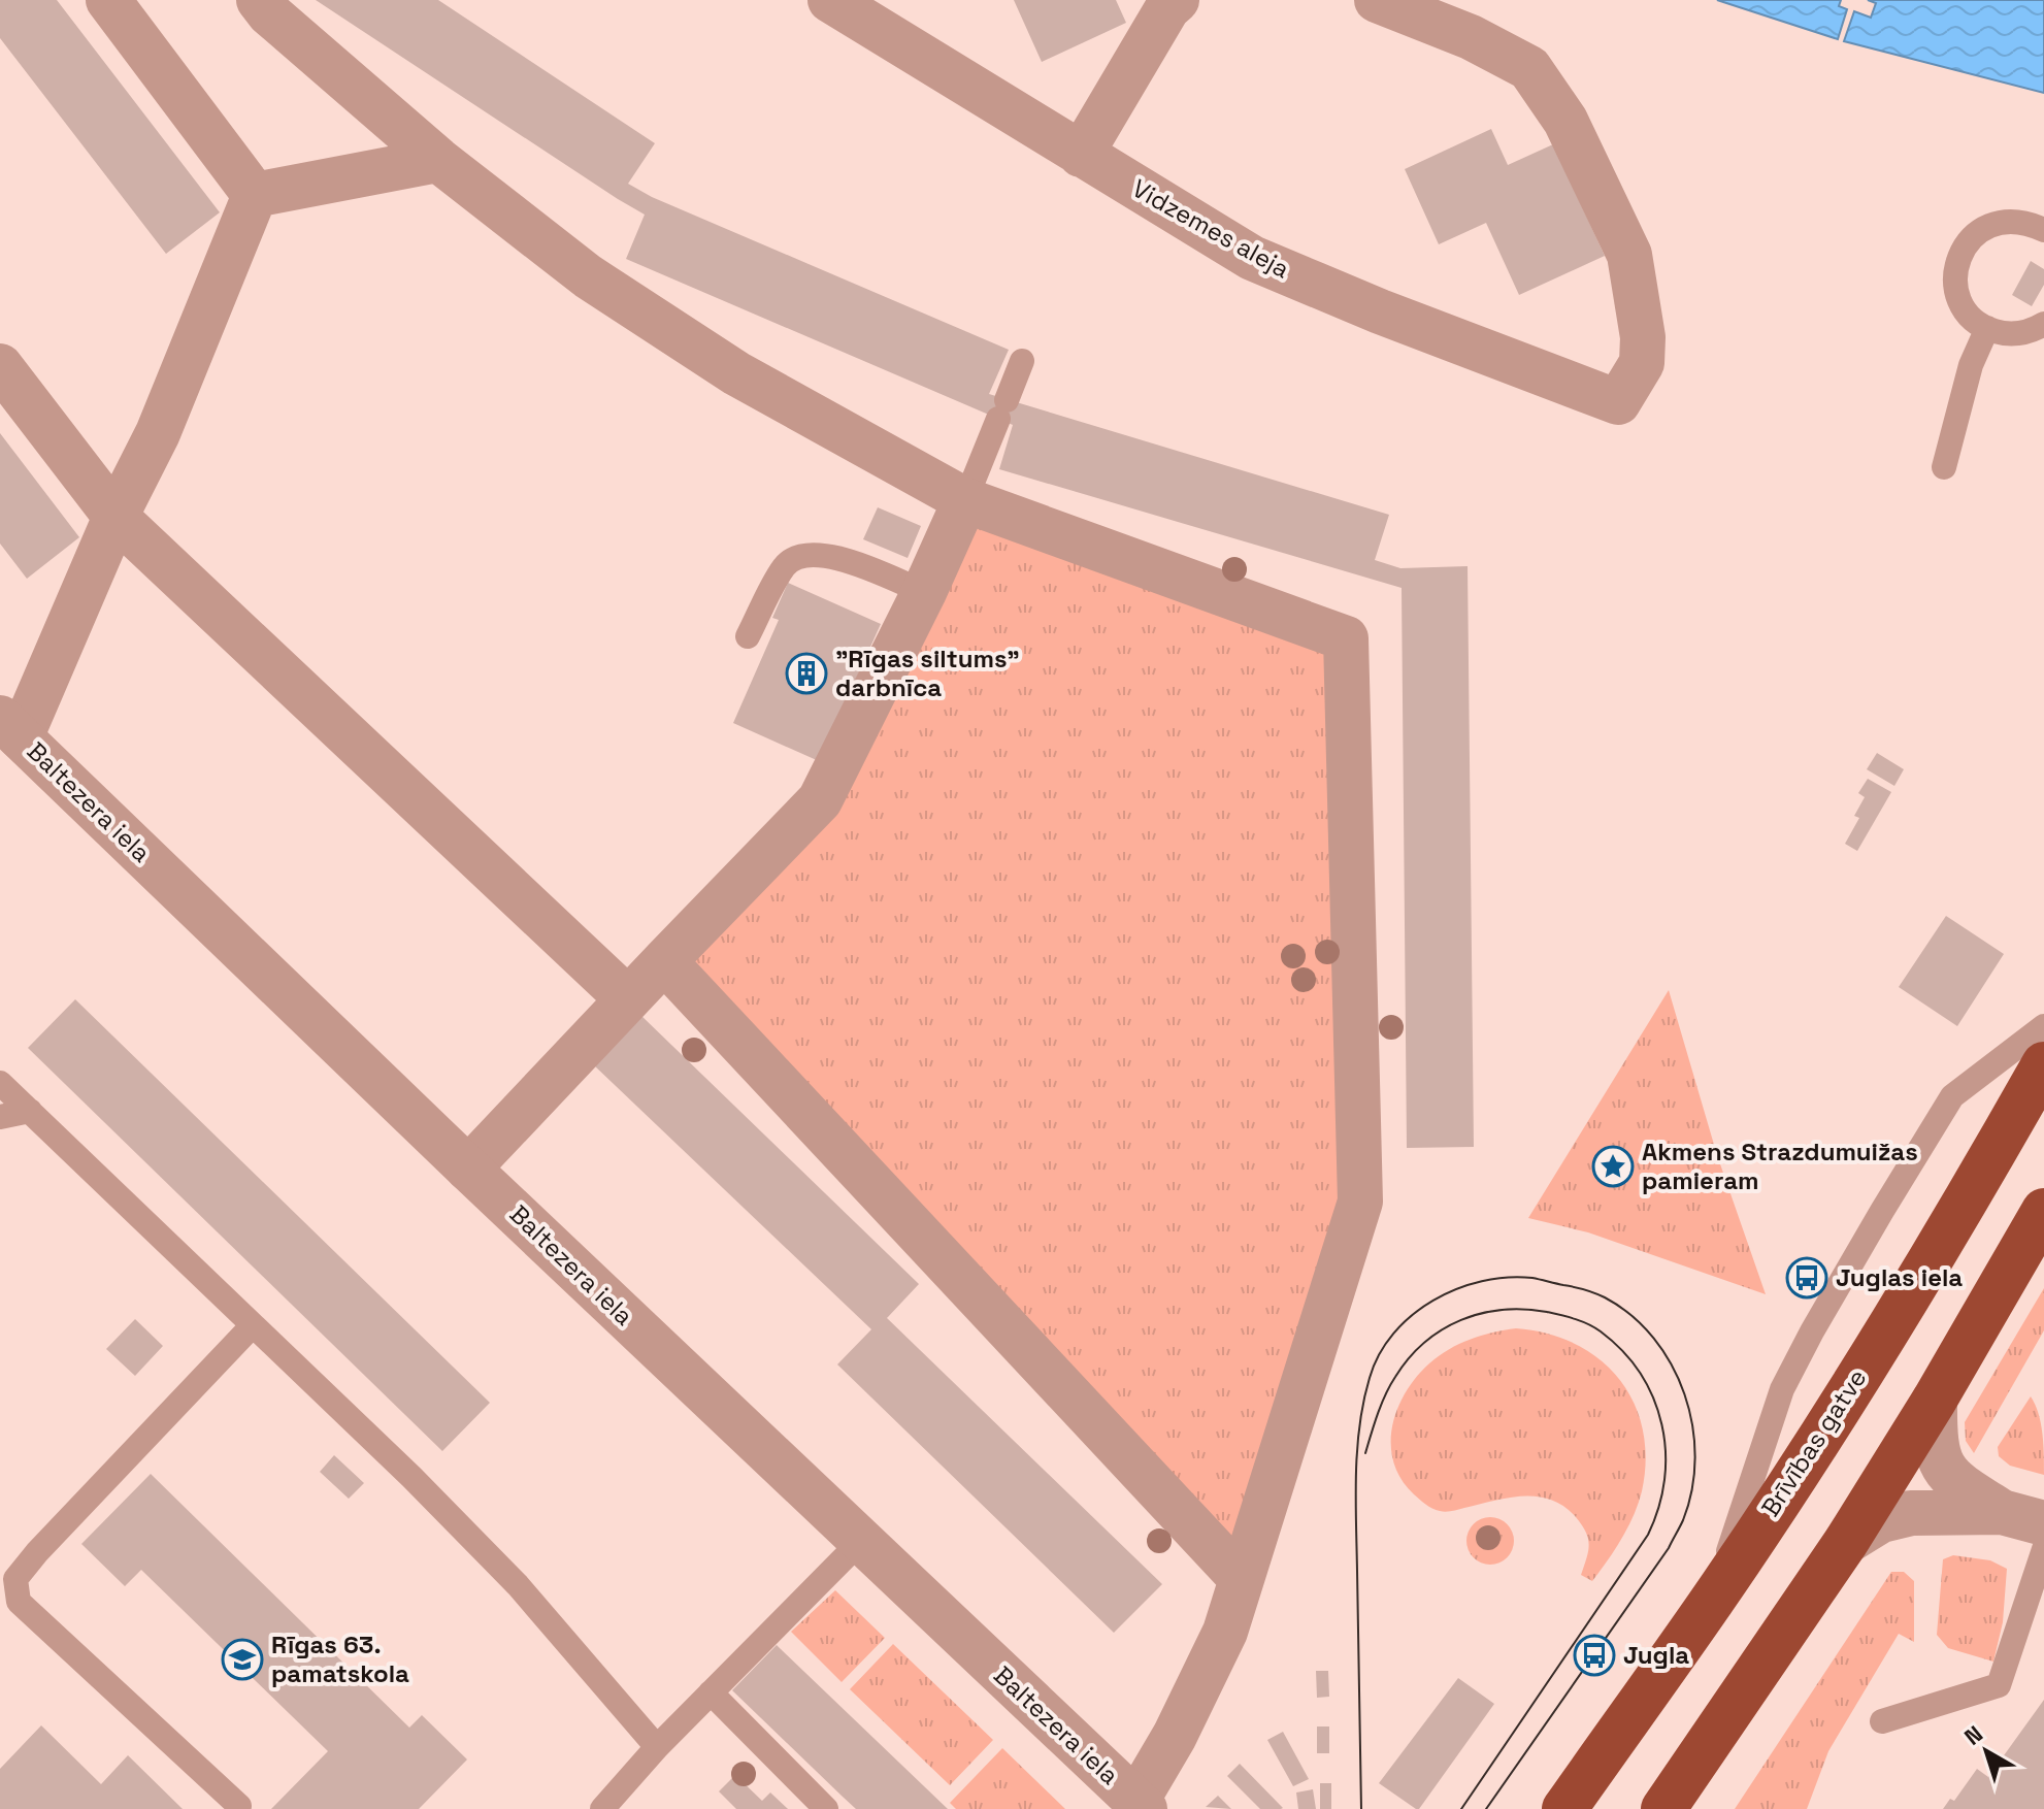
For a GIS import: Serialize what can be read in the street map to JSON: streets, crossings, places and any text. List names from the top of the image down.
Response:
{
  "streets": {
    "highway": ["Brīvības gatve"],
    "street": ["Vidzemes aleja", "Baltezera iela"]
  },
  "places": {
    "building": ["\"Rīgas siltums\" darbnīca"],
    "place": ["Akmens Strazdumuižas pamieram"],
    "bus stop": ["Juglas iela", "Jugla"],
    "school or university": ["Rīgas 63. pamatskola"]
  },
  "north": "top left"
}
